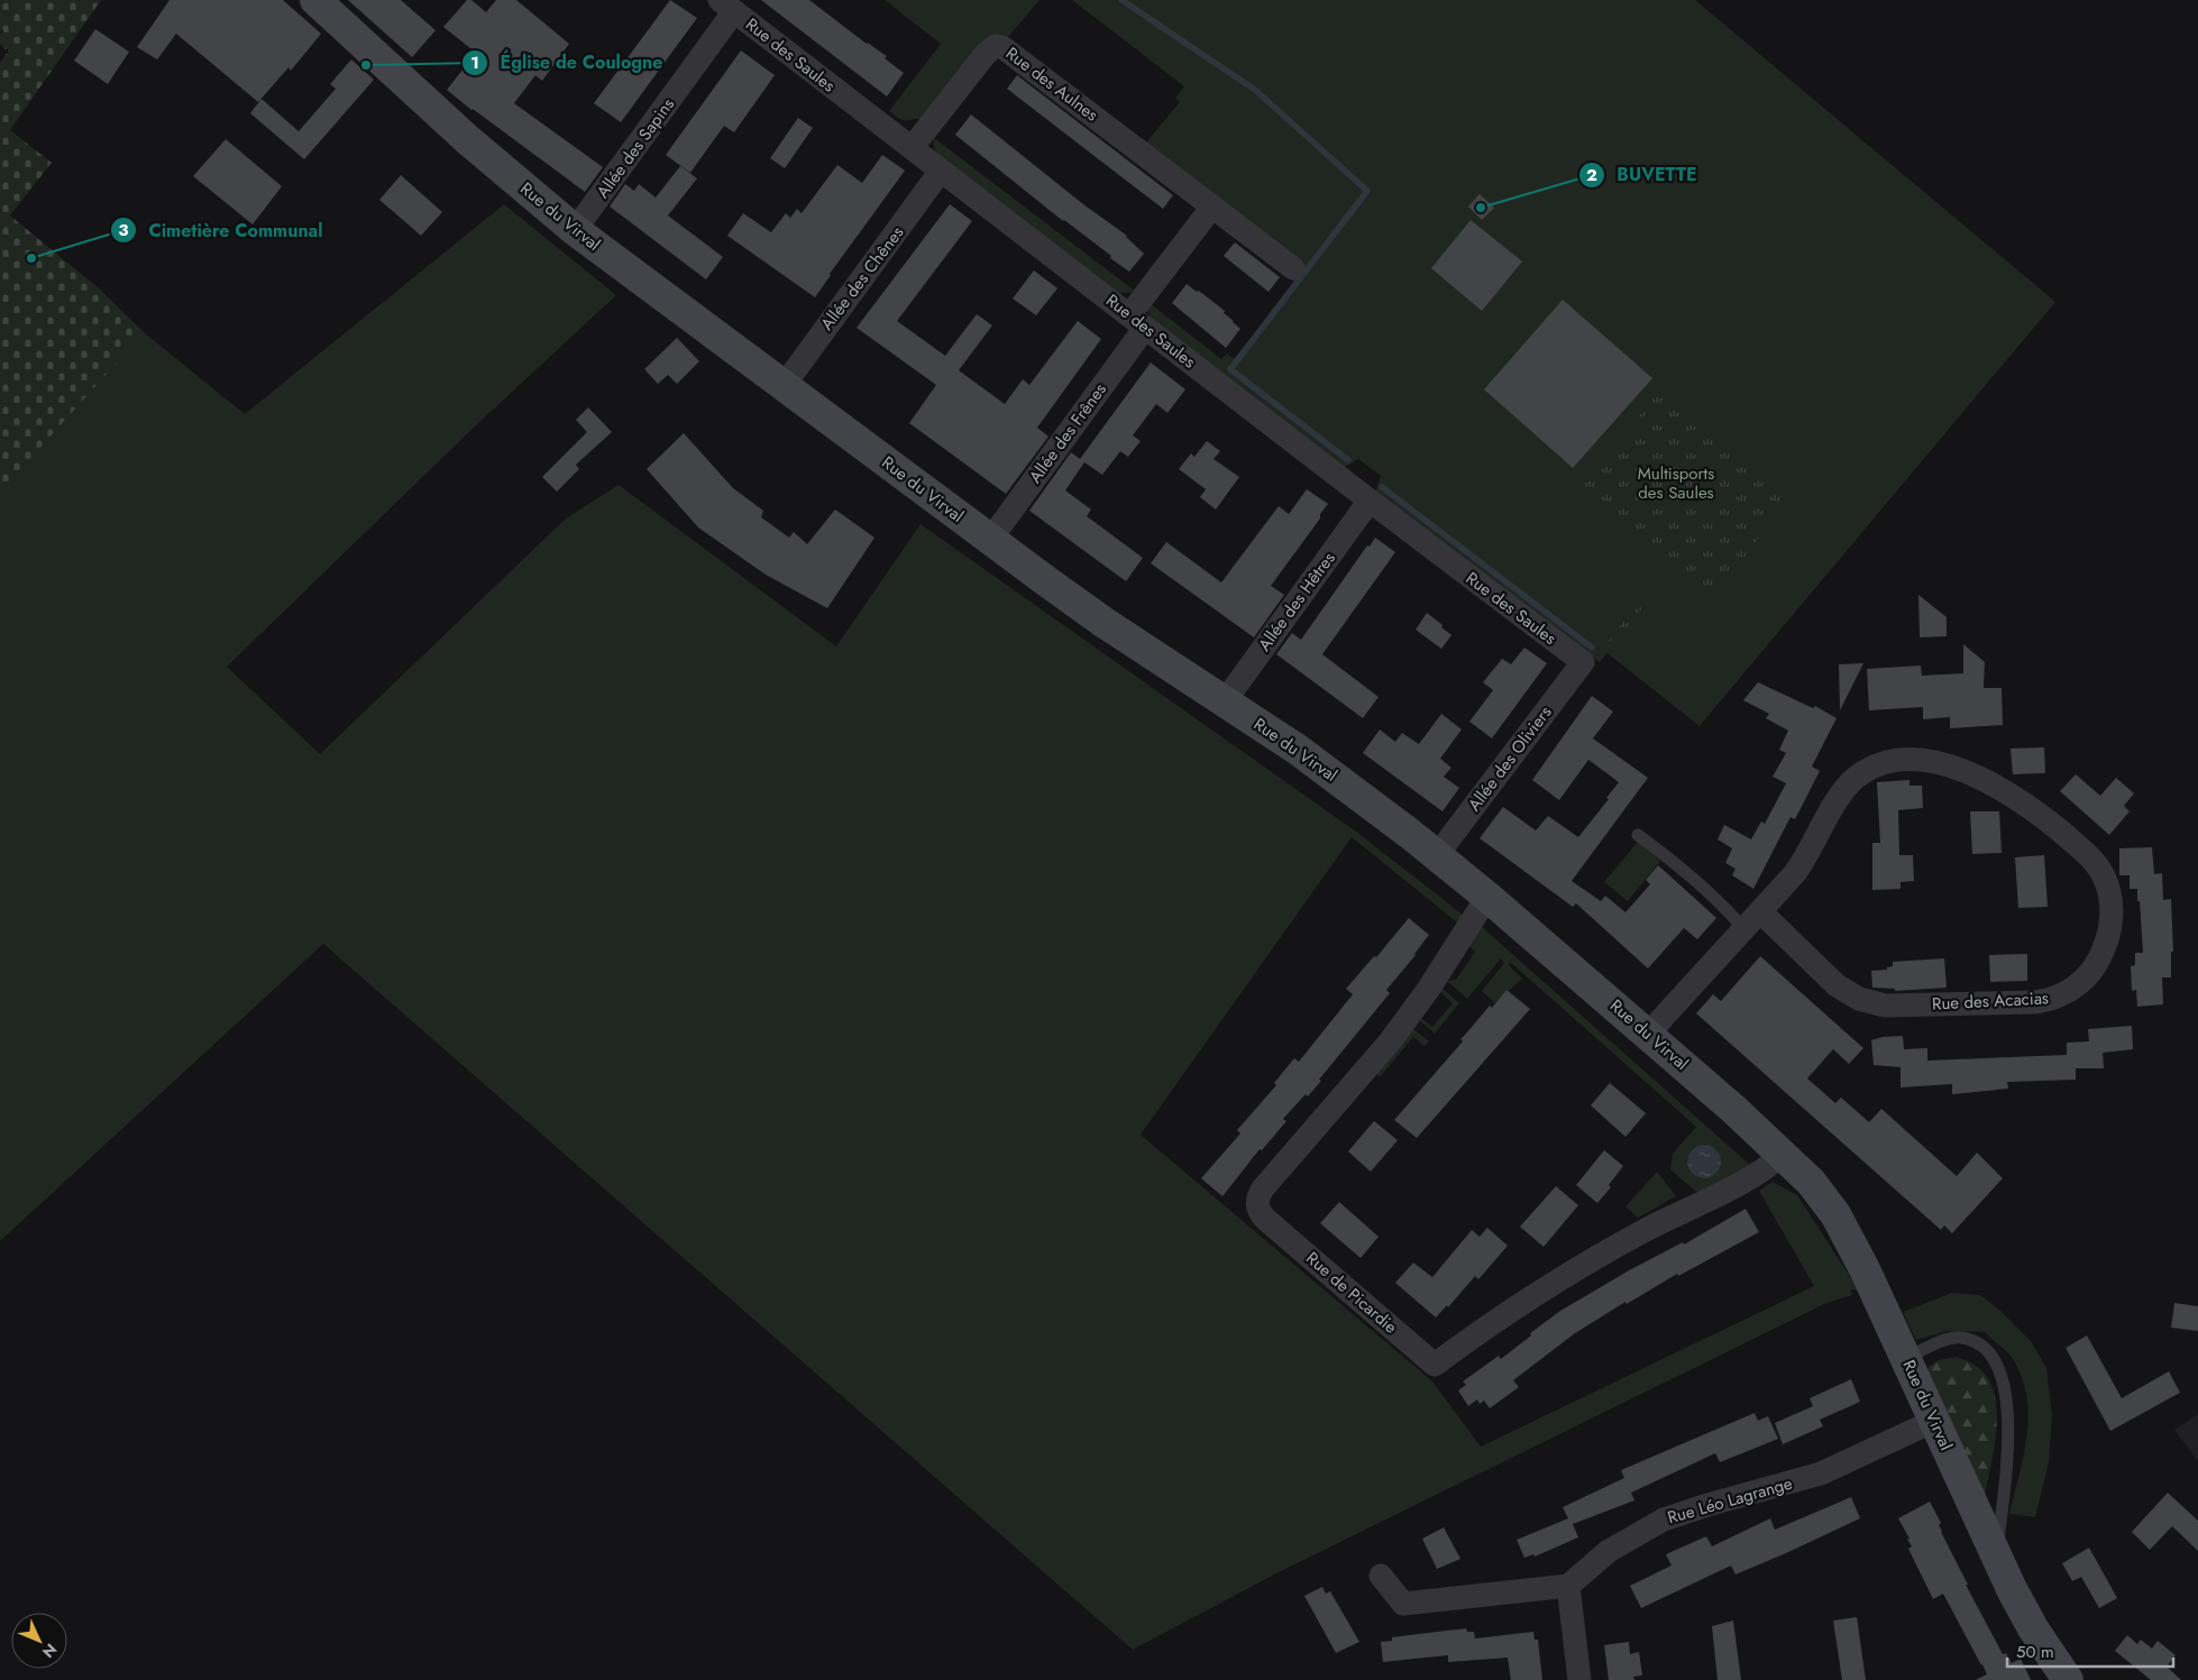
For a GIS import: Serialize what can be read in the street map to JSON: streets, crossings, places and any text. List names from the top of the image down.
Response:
{
  "streets": {
    "street": [
      "Rue des Saules",
      "Rue des Aulnes",
      "Allée des Sapins",
      "Rue du Virval",
      "Allée des Chênes",
      "Allée des Frênes",
      "Allée des Hêtres",
      "Allée des Oliviers",
      "Rue des Acacias",
      "Rue de Picardie",
      "Rue Léo Lagrange"
    ]
  },
  "crossings": [
    ["Rue des Saules", "Rue des Aulnes"],
    ["Rue des Saules", "Allée des Sapins"],
    ["Rue des Saules", "Allée des Chênes"],
    ["Rue des Saules", "Allée des Frênes"],
    ["Rue des Saules", "Allée des Hêtres"],
    ["Rue des Saules", "Allée des Oliviers"],
    ["Allée des Sapins", "Rue du Virval"],
    ["Rue du Virval", "Allée des Chênes"],
    ["Rue du Virval", "Allée des Frênes"],
    ["Rue du Virval", "Allée des Hêtres"],
    ["Rue du Virval", "Allée des Oliviers"],
    ["Rue du Virval", "Rue des Acacias"],
    ["Rue du Virval", "Rue de Picardie"],
    ["Rue du Virval", "Rue Léo Lagrange"]
  ],
  "parks": ["Multisports des Saules"],
  "places": ["Église de Coulogne", "BUVETTE", "Cimetière Communal"],
  "scale_bar": "50 m",
  "north": "bottom right"
}
